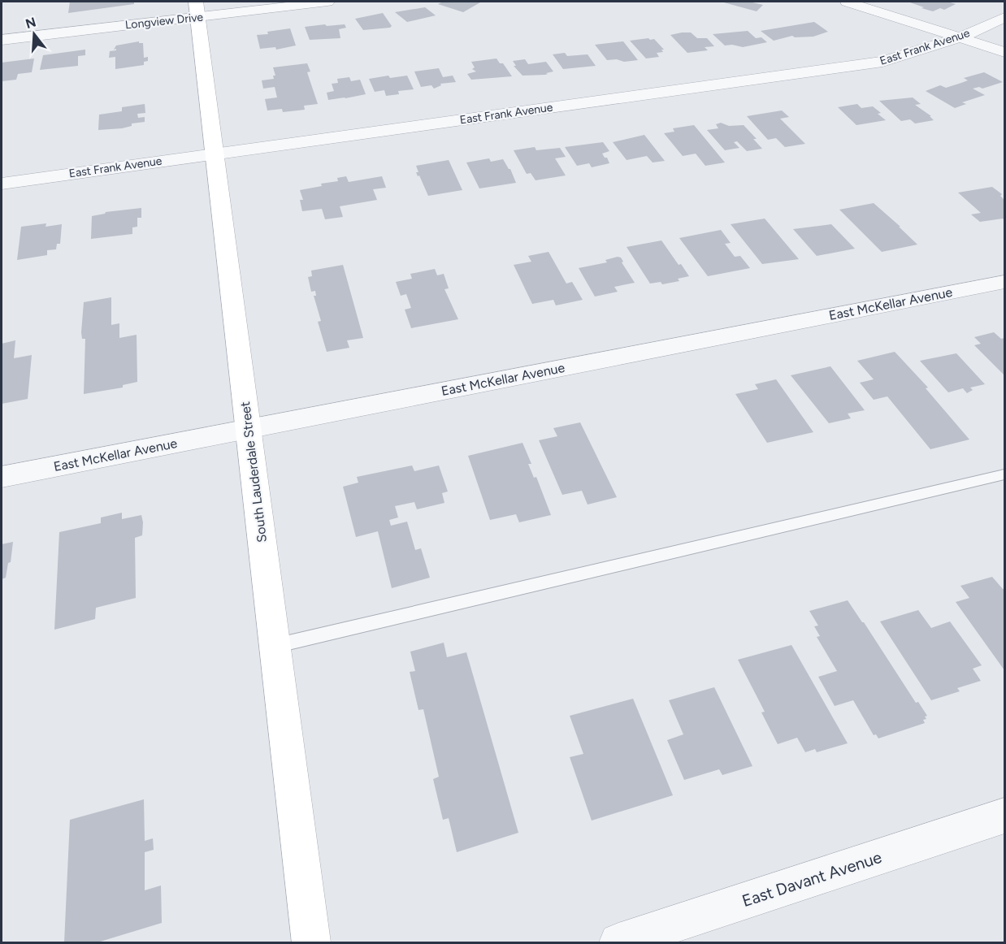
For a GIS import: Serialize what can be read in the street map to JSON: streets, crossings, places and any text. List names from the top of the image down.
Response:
{
  "streets": {
    "street": [
      "Longview Drive",
      "East Frank Avenue",
      "East McKellar Avenue",
      "South Lauderdale Street",
      "East Davant Avenue"
    ]
  },
  "crossings": [
    ["Longview Drive", "South Lauderdale Street"],
    ["East Frank Avenue", "South Lauderdale Street"],
    ["East McKellar Avenue", "South Lauderdale Street"]
  ],
  "north": "top"
}
